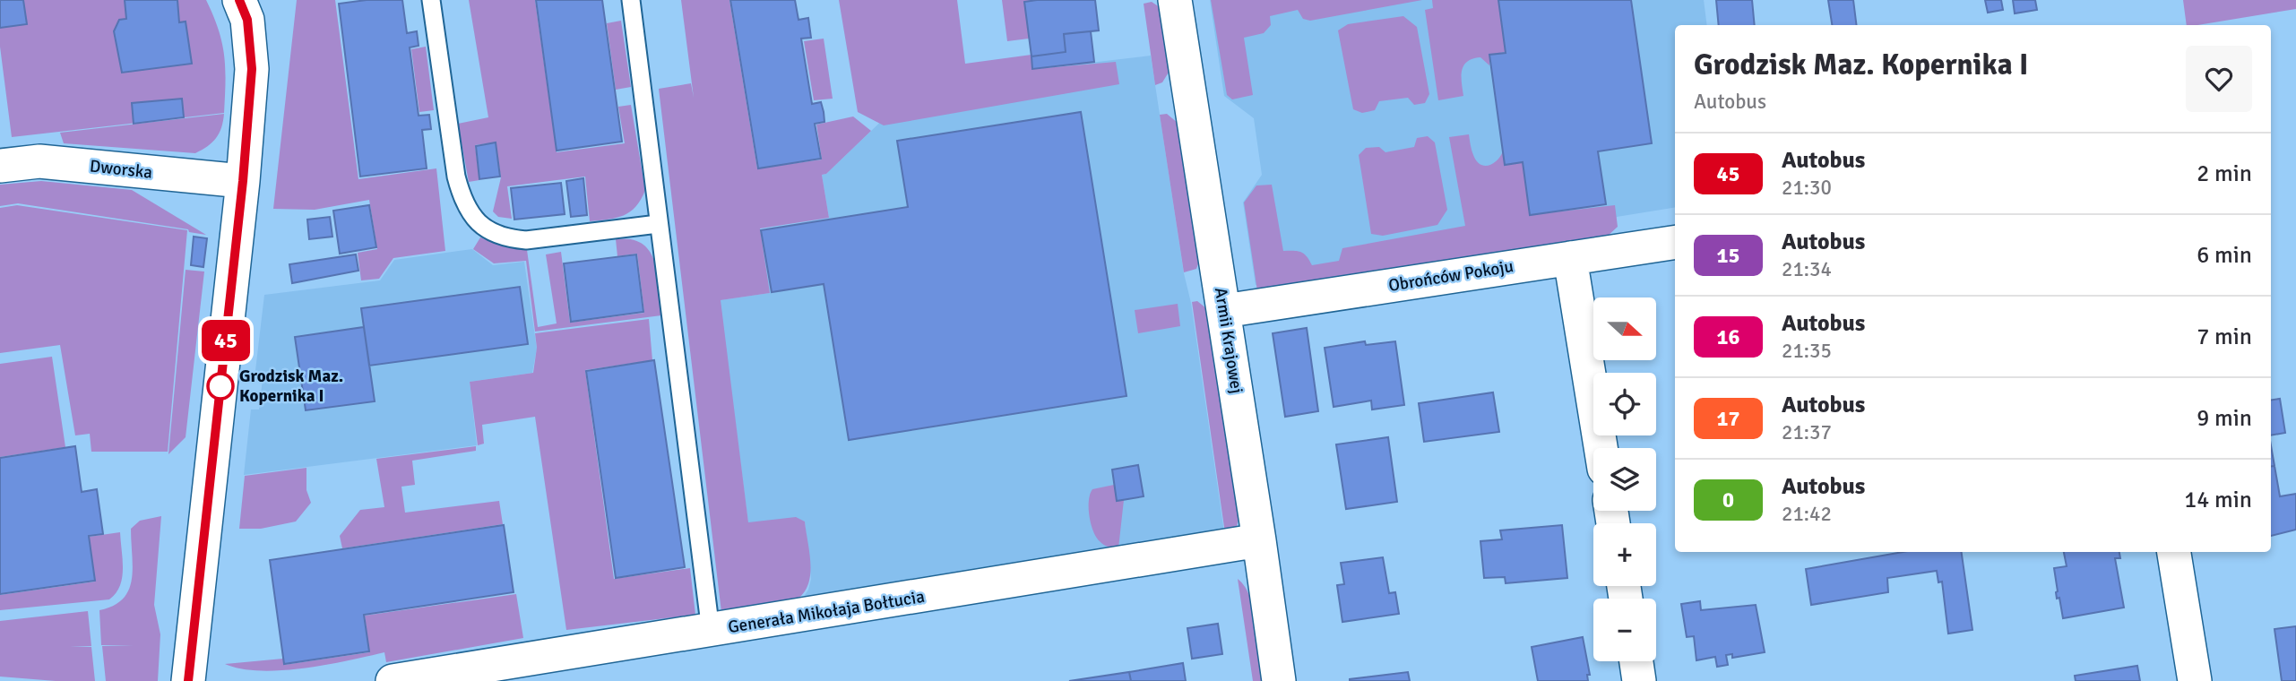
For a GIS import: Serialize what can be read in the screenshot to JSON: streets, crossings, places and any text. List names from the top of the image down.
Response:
{
  "streets": {
    "street": [
      "Dworska",
      "Obrońców Pokoju",
      "Armii Krajowej",
      "Generała Mikołaja Bołtucia"
    ]
  },
  "crossings": [
    ["Obrońców Pokoju", "Armii Krajowej"],
    ["Armii Krajowej", "Generała Mikołaja Bołtucia"]
  ],
  "places": ["Grodzisk Maz. Kopernika I"],
  "lines": ["bus line 45"],
  "north": "right",
  "page": {
    "on_map": "45",
    "heading": ["Grodzisk Maz. Kopernika I", "Autobus"],
    "list": [
      {
        "mark": "45",
        "name": "Autobus",
        "note": "21:30",
        "value": "2 min"
      },
      {
        "mark": "15",
        "name": "Autobus",
        "note": "21:34",
        "value": "6 min"
      },
      {
        "mark": "16",
        "name": "Autobus",
        "note": "21:35",
        "value": "7 min"
      },
      {
        "mark": "17",
        "name": "Autobus",
        "note": "21:37",
        "value": "9 min"
      },
      {
        "mark": "0",
        "name": "Autobus",
        "note": "21:42",
        "value": "14 min"
      }
    ],
    "map_buttons": ["+", "−"]
  }
}
